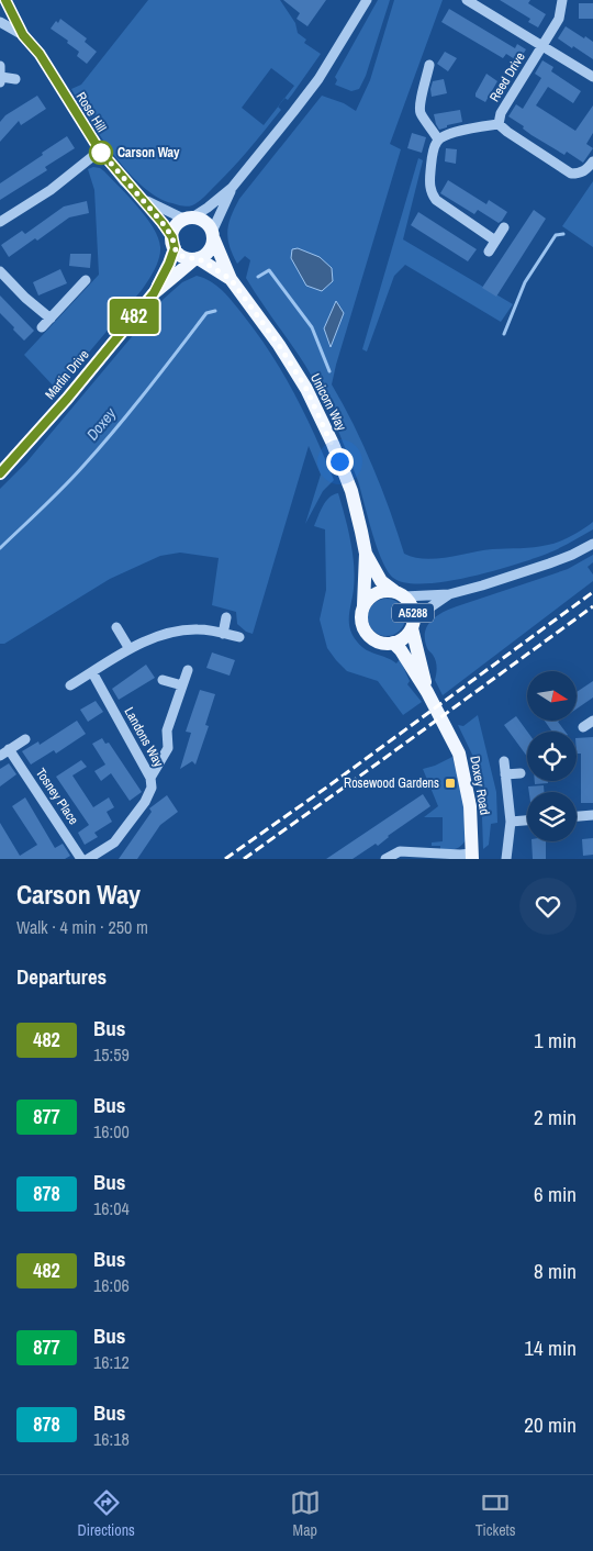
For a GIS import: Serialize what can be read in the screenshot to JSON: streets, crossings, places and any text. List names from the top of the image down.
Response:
{
  "streets": {
    "main road": [
      "Martin Drive",
      "Unicorn Way",
      "A5288",
      "Doxey Road"
    ],
    "street": [
      "Reed Drive",
      "Rose Hill",
      "Landons Way",
      "Tosney Place"
    ]
  },
  "crossings": [
    ["Rose Hill", "Martin Drive"],
    ["Rose Hill", "Unicorn Way"],
    ["Rose Hill", "A5288"],
    ["Martin Drive", "Unicorn Way"],
    ["Martin Drive", "A5288"],
    ["Unicorn Way", "A5288"],
    ["Unicorn Way", "Doxey Road"],
    ["A5288", "Doxey Road"]
  ],
  "water": ["Doxey"],
  "places": {
    "other": ["Carson Way"],
    "transit": ["Rosewood Gardens"]
  },
  "lines": ["bus line 482"],
  "north": "right",
  "page": {
    "on_map": "482",
    "heading": [
      ["Carson Way", "Walk · 4 min · 250 m"],
      "Departures"
    ],
    "list": [
      {
        "mark": "482",
        "name": "Bus",
        "note": "15:59",
        "value": "1 min"
      },
      {
        "mark": "877",
        "name": "Bus",
        "note": "16:00",
        "value": "2 min"
      },
      {
        "mark": "878",
        "name": "Bus",
        "note": "16:04",
        "value": "6 min"
      },
      {
        "mark": "482",
        "name": "Bus",
        "note": "16:06",
        "value": "8 min"
      },
      {
        "mark": "877",
        "name": "Bus",
        "note": "16:12",
        "value": "14 min"
      },
      {
        "mark": "878",
        "name": "Bus",
        "note": "16:18",
        "value": "20 min"
      }
    ],
    "tabs": ["Directions", "Map", "Tickets"]
  }
}
